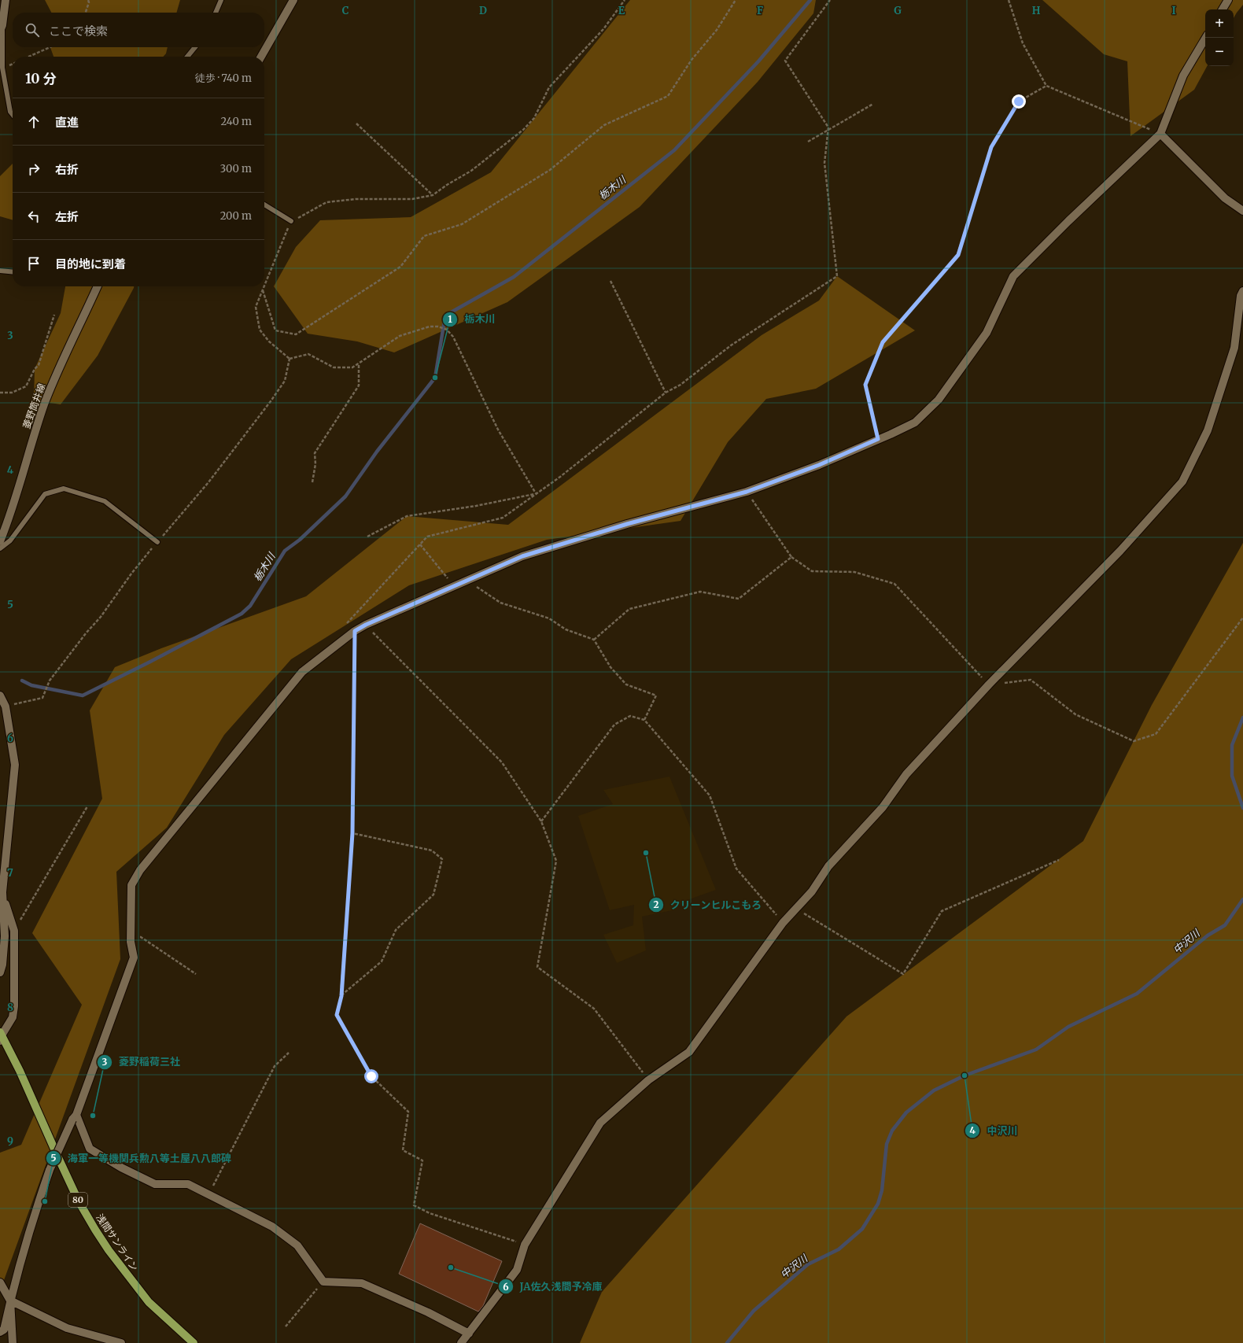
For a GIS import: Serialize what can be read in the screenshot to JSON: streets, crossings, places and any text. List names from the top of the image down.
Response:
{
  "streets": {
    "main road": ["80", "浅間サンライン"],
    "street": ["菱野筒井線"]
  },
  "water": ["栃木川", "中沢川"],
  "places": [
    "栃木川",
    "クリーンヒルこもろ",
    "中沢川",
    "菱野稲荷三社",
    "海軍一等機関兵勲八等土屋八八郎碑",
    "JA佐久浅間予冷庫"
  ],
  "page": {
    "map_buttons": ["+", "−"],
    "search": "ここで検索",
    "heading": ["10 分", "徒歩 · 740 m"],
    "list": [
      ["直進", "240 m"],
      ["右折", "300 m"],
      ["左折", "200 m"],
      "目的地に到着"
    ]
  },
  "grid": {
    "columns": [
      "C",
      "D",
      "E",
      "F",
      "G",
      "H",
      "I"
    ],
    "rows": [
      "3",
      "4",
      "5",
      "6",
      "7",
      "8",
      "9"
    ]
  }
}
